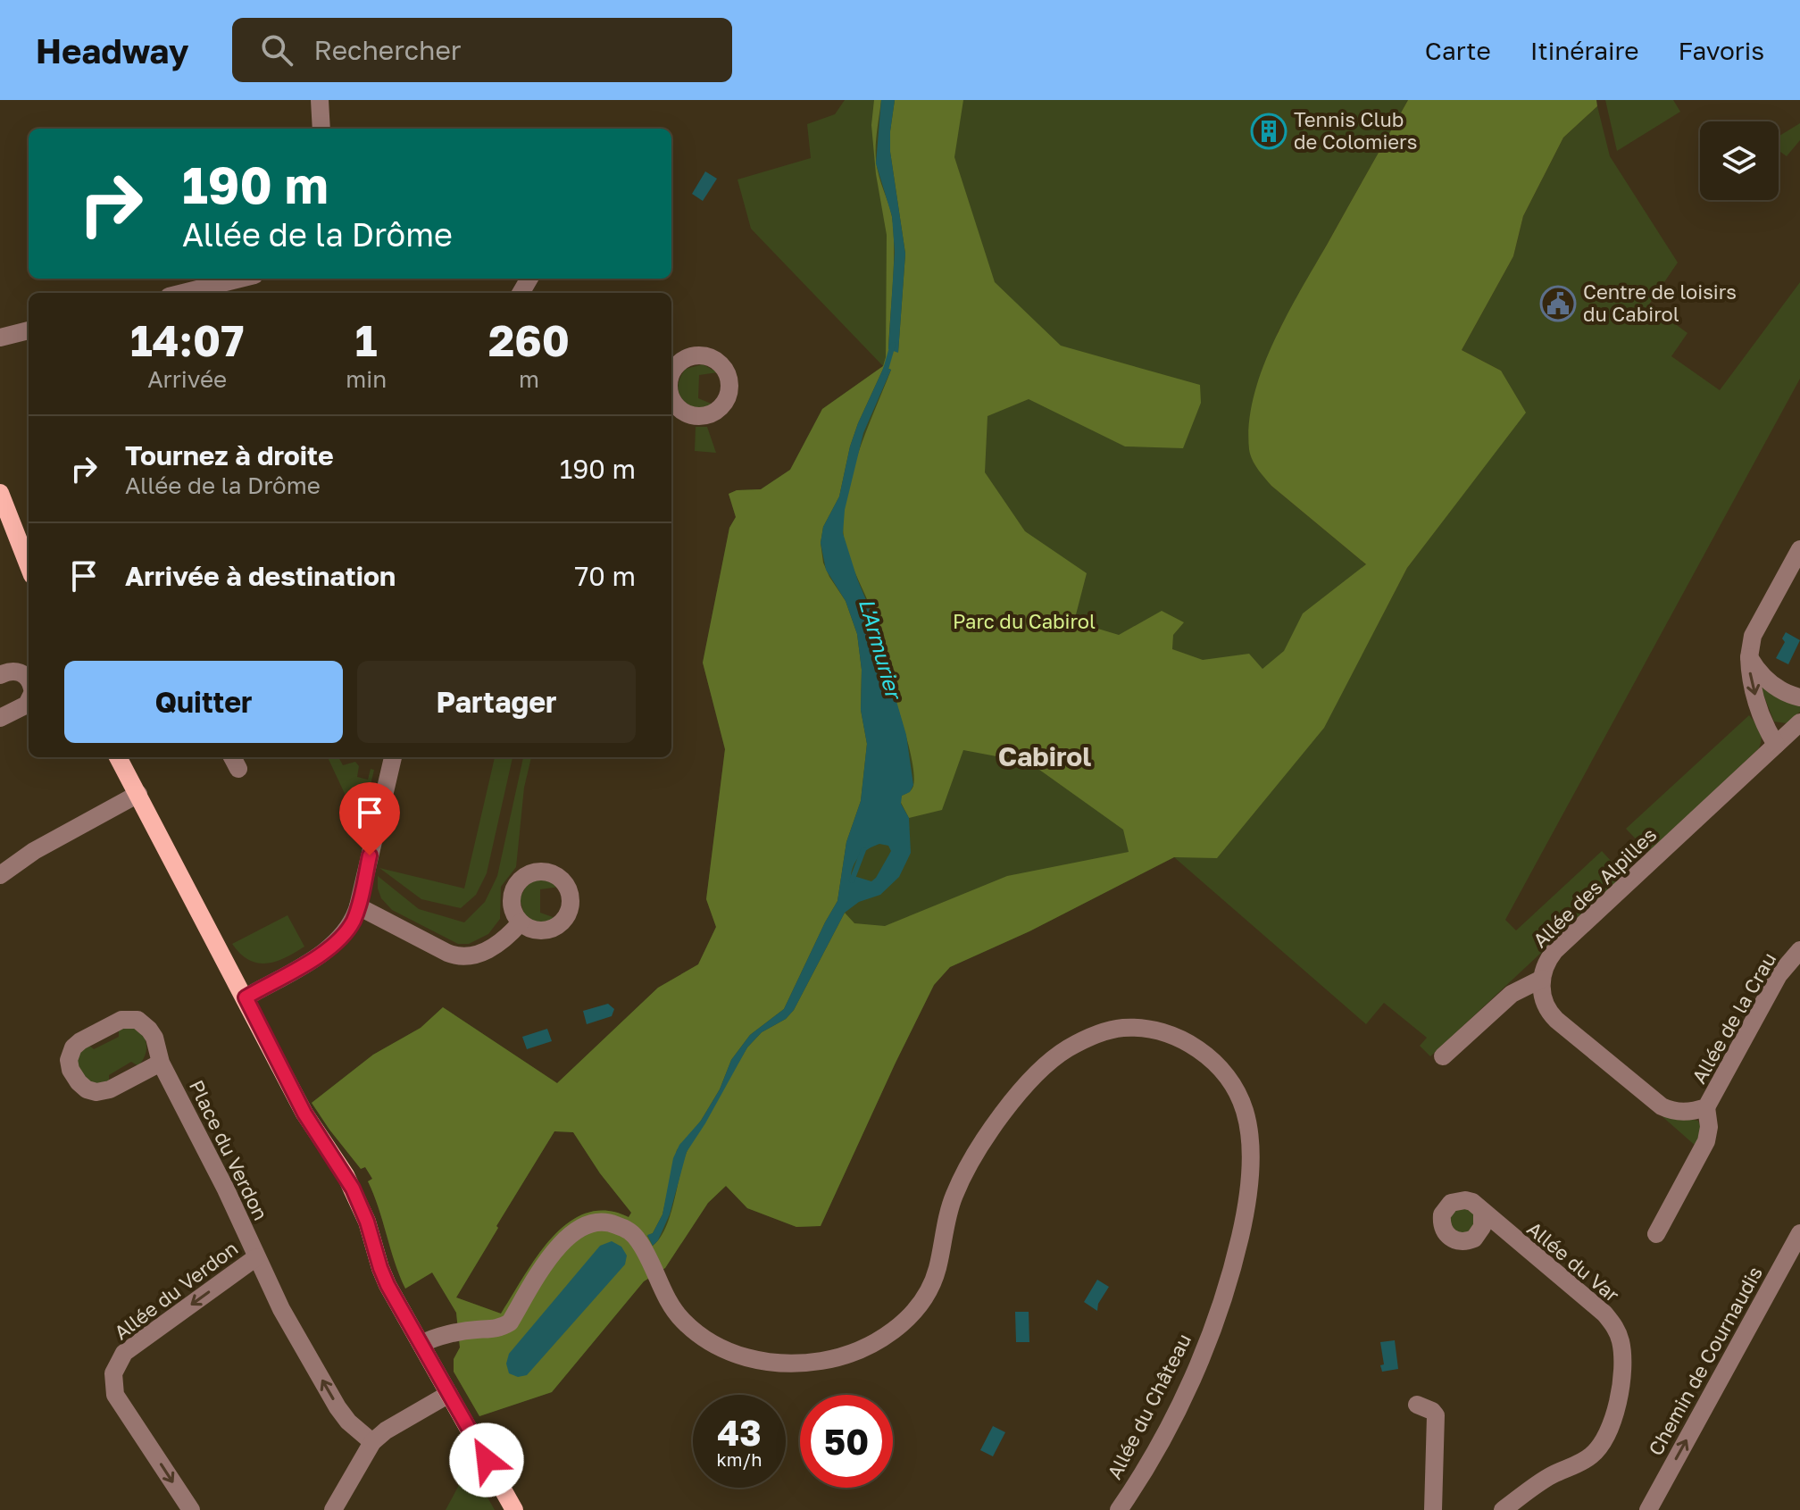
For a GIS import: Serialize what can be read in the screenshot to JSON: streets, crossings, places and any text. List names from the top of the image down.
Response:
{
  "streets": {
    "street": [
      "Allée des Alpilles",
      "Allée de la Crau",
      "Place du Verdon",
      "Allée du Var",
      "Allée du Verdon",
      "Chemin de Cournaudis",
      "Allée du Château"
    ]
  },
  "crossings": [
    ["Allée des Alpilles", "Allée de la Crau"],
    ["Place du Verdon", "Allée du Verdon"]
  ],
  "one_way": ["Chemin de Cournaudis"],
  "districts": ["Cabirol"],
  "water": ["L'Armurier"],
  "parks": ["Parc du Cabirol"],
  "places": {
    "building": ["Tennis Club de Colomiers"],
    "public building": ["Centre de loisirs du Cabirol"]
  },
  "page": {
    "header": "Headway",
    "search": "Rechercher",
    "nav": ["Carte", "Itinéraire", "Favoris"],
    "turn": ["190 m", "Allée de la Drôme"],
    "eta": [
      "14:07",
      "Arrivée",
      "1",
      "min",
      "260",
      "m"
    ],
    "list": [
      {
        "name": "Tournez à droite",
        "note": "Allée de la Drôme",
        "value": "190 m"
      },
      {
        "name": "Arrivée à destination",
        "value": "70 m"
      }
    ],
    "buttons": ["Quitter", "Partager"],
    "speed": "43 km/h",
    "limit": "50"
  }
}
